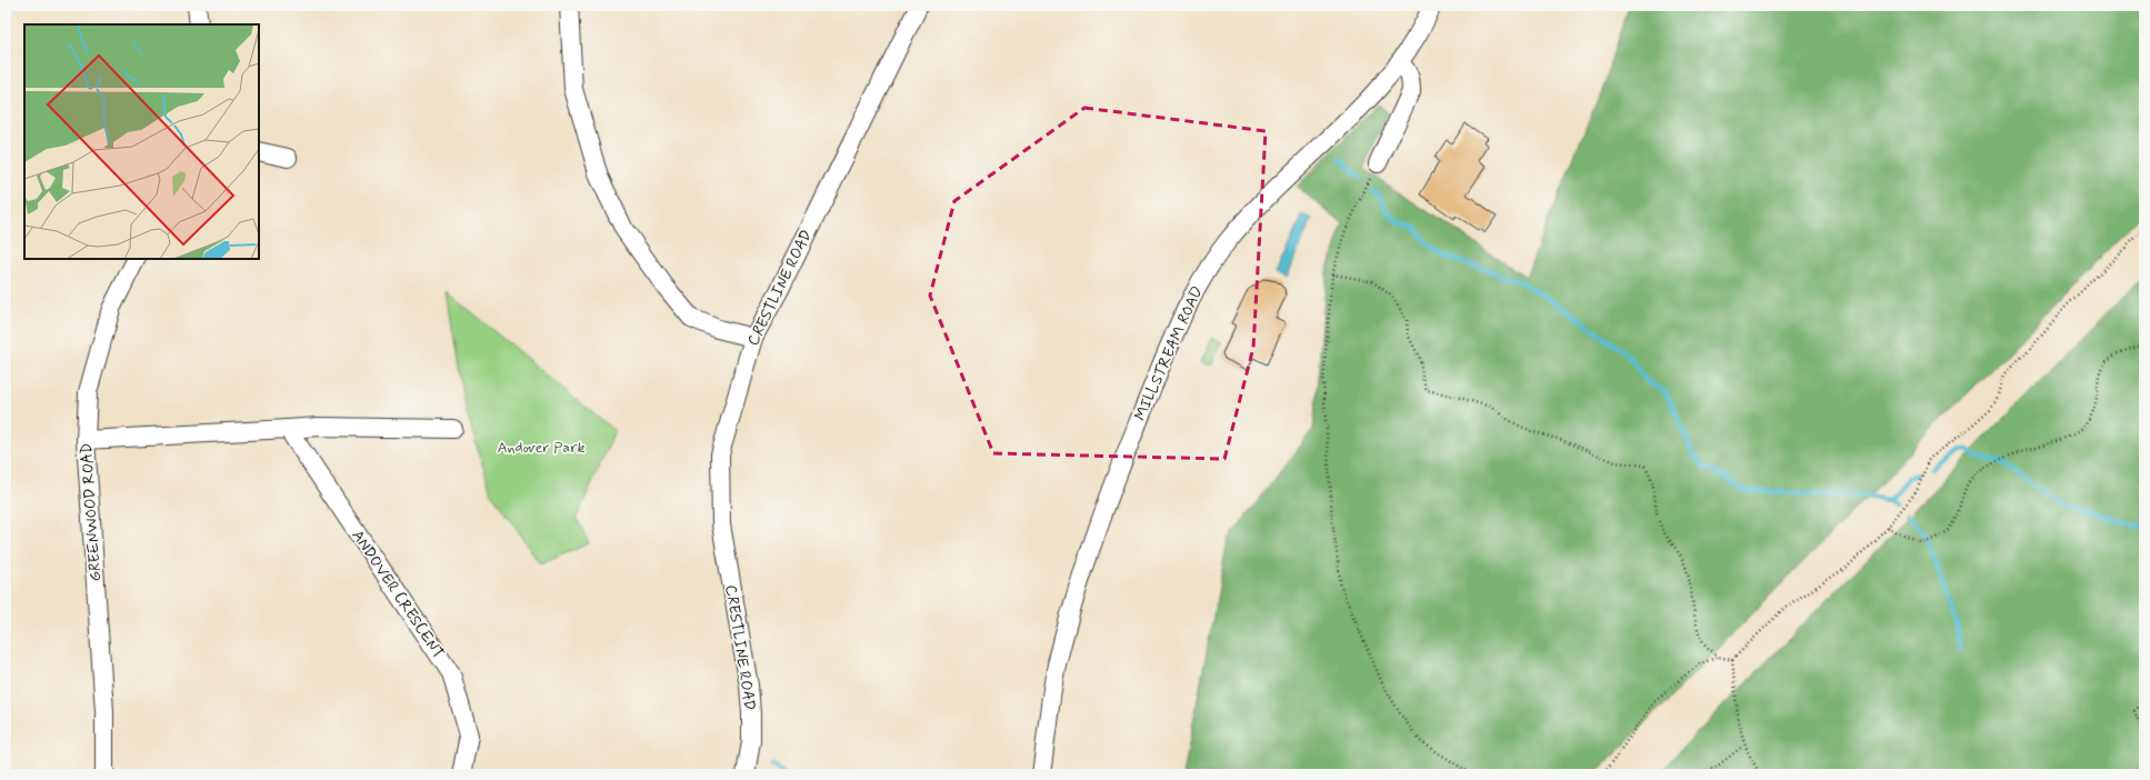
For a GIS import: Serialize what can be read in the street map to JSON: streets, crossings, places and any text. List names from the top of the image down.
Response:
{
  "streets": {
    "street": [
      "CRESTLINE ROAD",
      "MILLSTREAM ROAD",
      "GREENWOOD ROAD",
      "ANDOVER CRESCENT"
    ]
  },
  "parks": ["Andover Park"]
}
